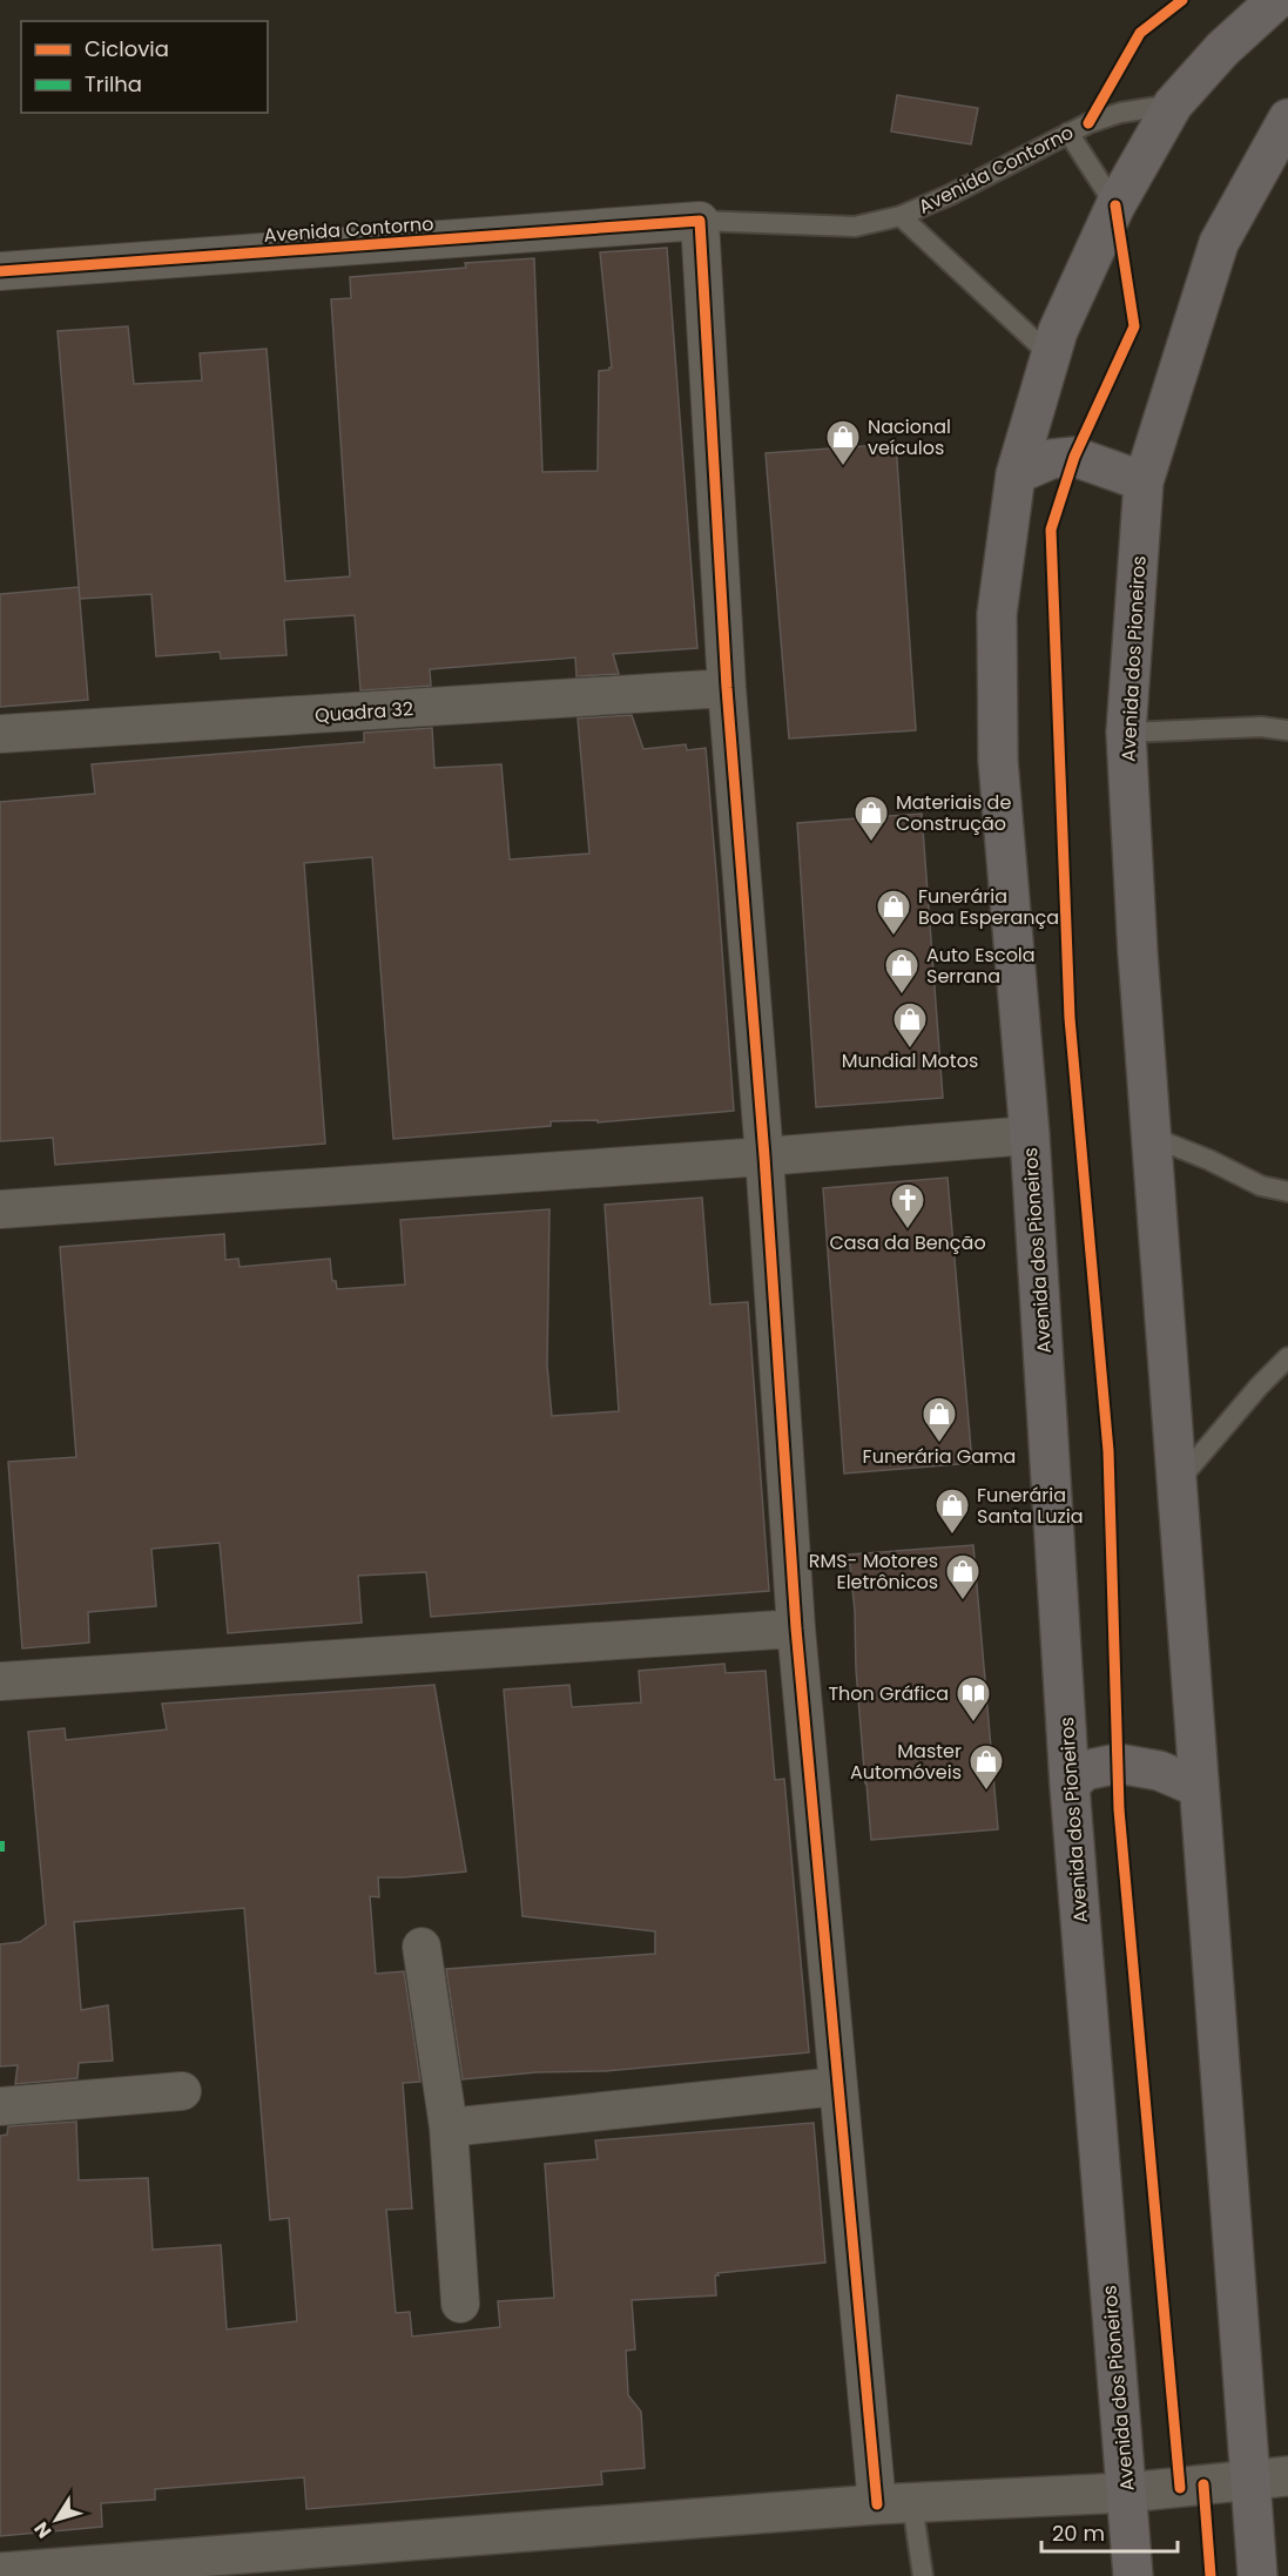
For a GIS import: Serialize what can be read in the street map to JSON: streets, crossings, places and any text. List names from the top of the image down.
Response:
{
  "streets": {
    "main road": ["Avenida dos Pioneiros"],
    "street": ["Avenida Contorno", "Quadra 32"]
  },
  "crossings": [
    ["Avenida Contorno", "Avenida dos Pioneiros"]
  ],
  "places": {
    "shop": [
      "Nacional veículos",
      "Materiais de Construção",
      "Funerária Boa Esperança",
      "Auto Escola Serrana",
      "Mundial Motos",
      "Funerária Gama",
      "Funerária Santa Luzia",
      "RMS- Motores Eletrônicos",
      "Master Automóveis"
    ],
    "church": ["Casa da Benção"],
    "library": ["Thon Gráfica"]
  },
  "legend": ["Ciclovia", "Trilha"],
  "scale_bar": "20 m",
  "north": "bottom left"
}
